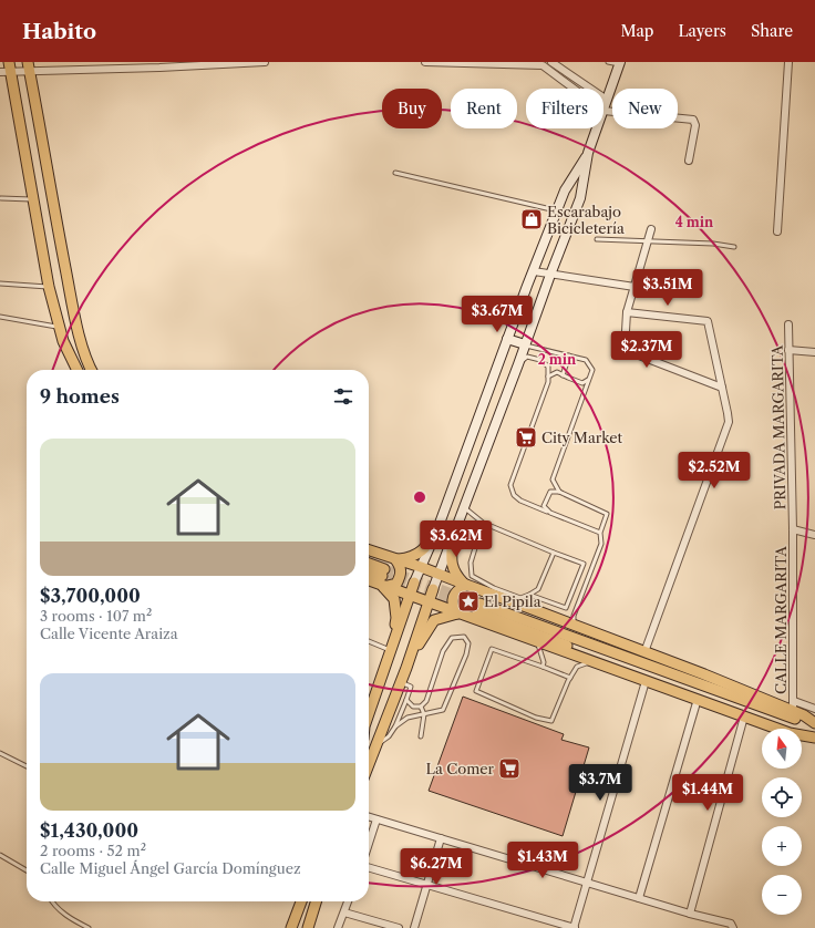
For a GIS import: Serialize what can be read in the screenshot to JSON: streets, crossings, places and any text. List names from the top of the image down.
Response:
{
  "streets": {
    "street": ["PRIVADA MARGARITA", "CALLE MARGARITA"]
  },
  "crossings": [
    ["PRIVADA MARGARITA", "CALLE MARGARITA"]
  ],
  "places": {
    "shop": ["Escarabajo Bicicletería"],
    "supermarket": ["City Market", "La Comer"],
    "place": ["El Pipila"]
  },
  "north": "top",
  "page": {
    "header": "Habito",
    "nav": ["Map", "Layers", "Share"],
    "chip": [
      "Buy",
      "Rent",
      "Filters",
      "New"
    ],
    "price": [
      "$3.51M",
      "$3.67M",
      "$2.37M",
      "$2.52M",
      "$3.62M",
      "$3.7M",
      "$1.44M",
      "$1.43M",
      "$6.27M"
    ],
    "heading": "9 homes",
    "list": [
      {
        "name": "$3,700,000",
        "note": "3 rooms · 107 m² · Calle Vicente Araiza"
      },
      {
        "name": "$1,430,000",
        "note": "2 rooms · 52 m² · Calle Miguel Ángel García Domínguez"
      }
    ],
    "map_buttons": ["+", "−"]
  },
  "rings": ["4 min", "2 min"]
}
